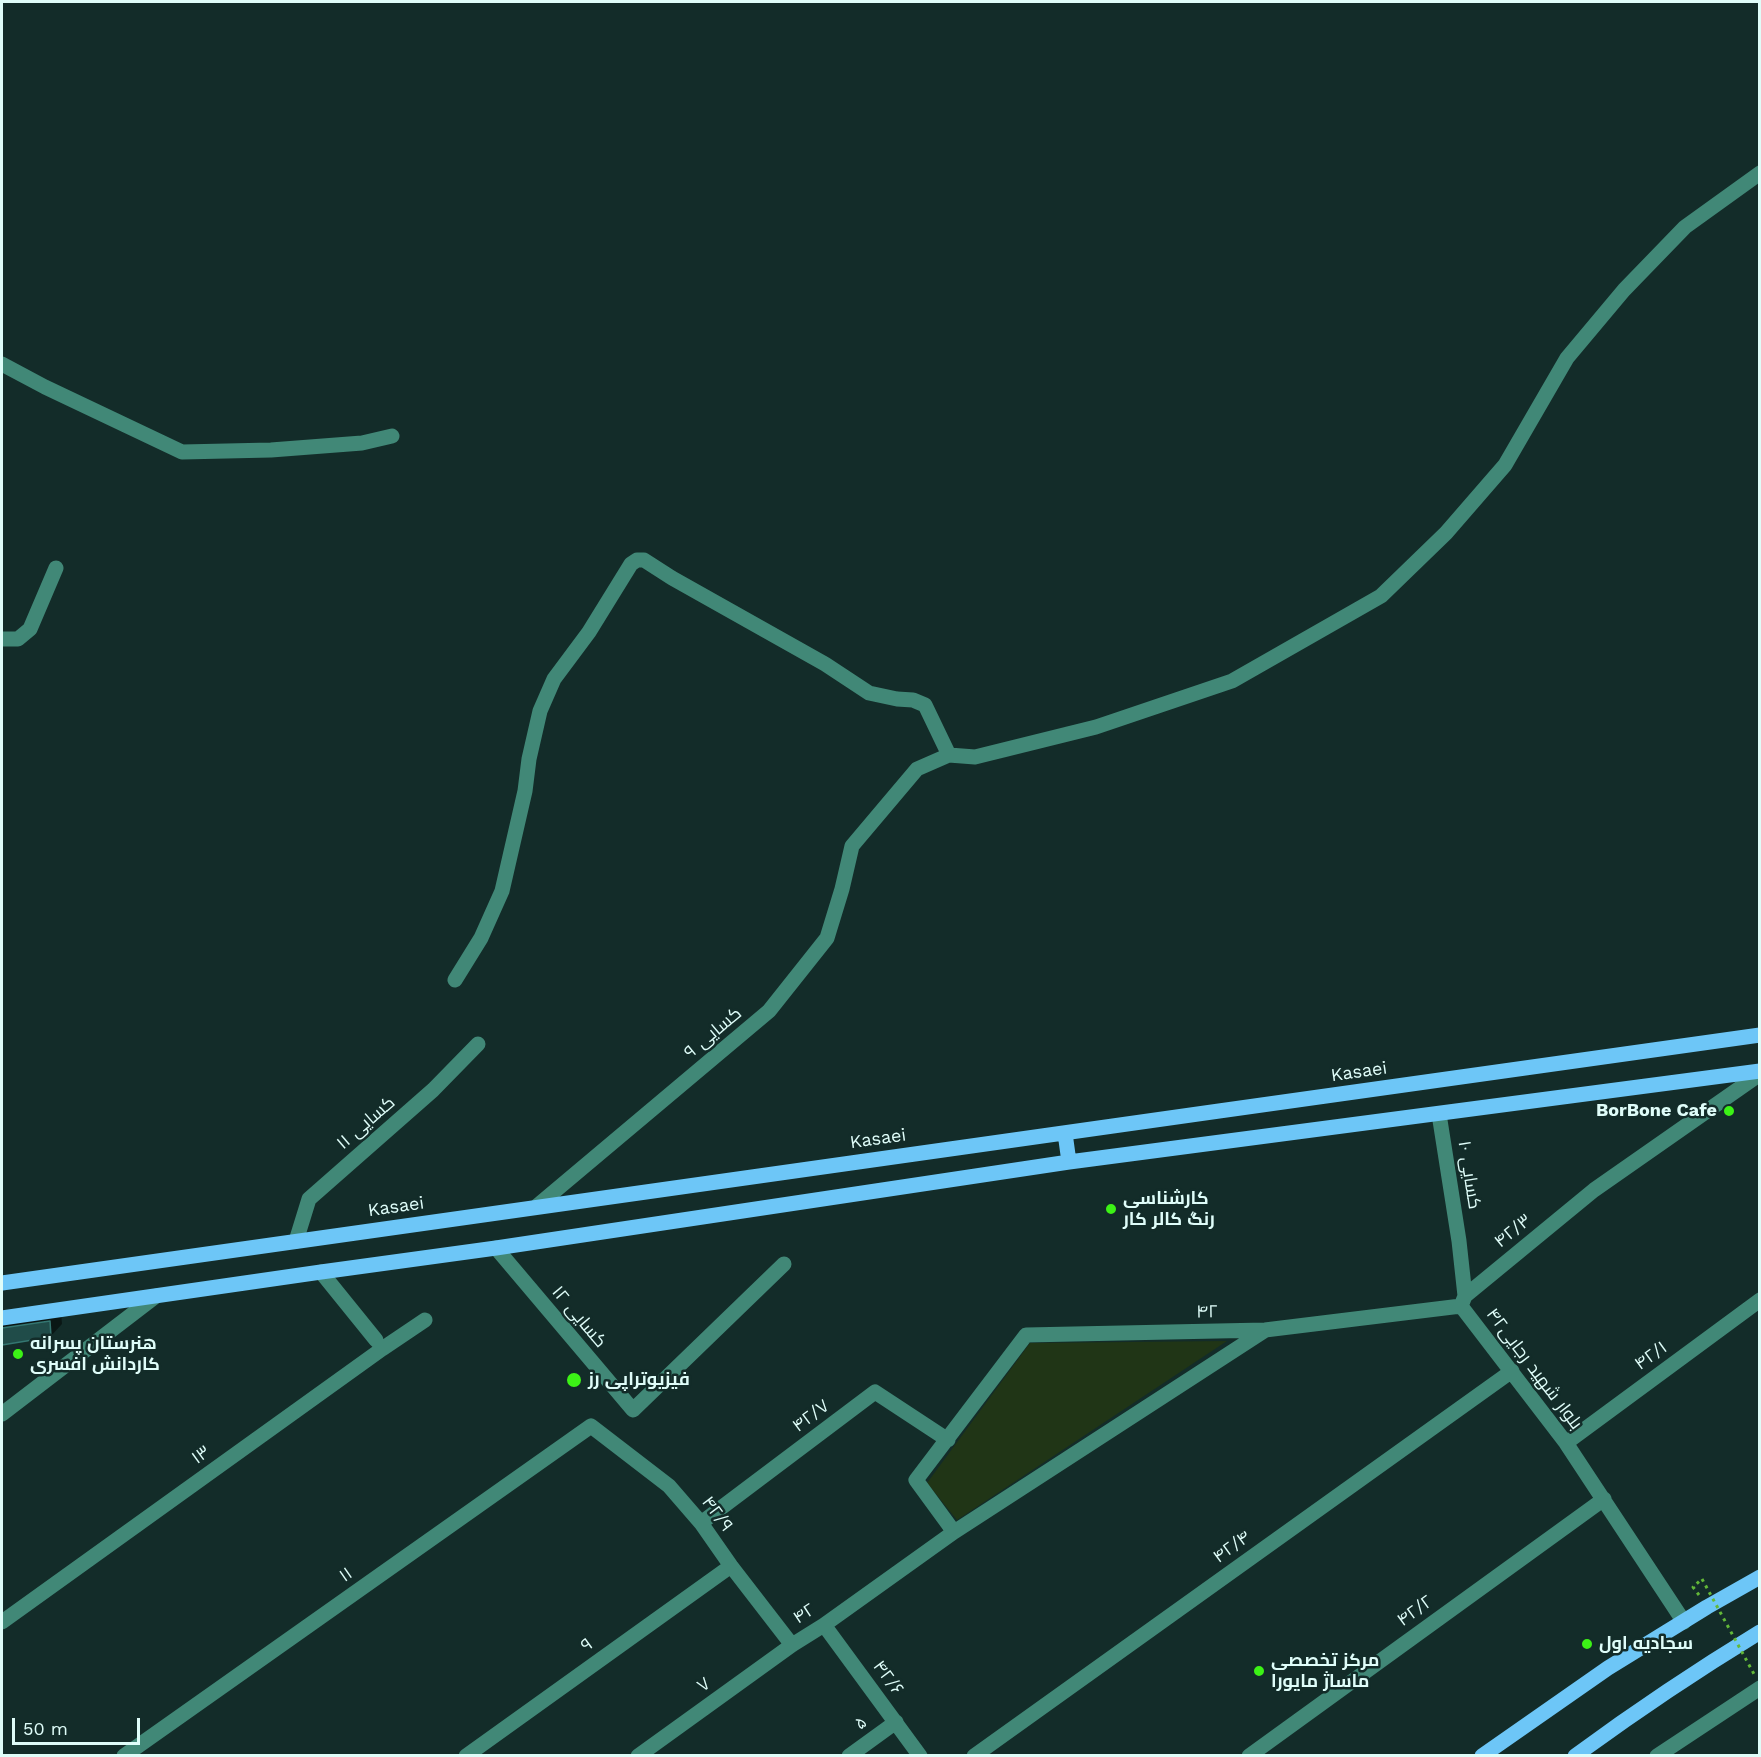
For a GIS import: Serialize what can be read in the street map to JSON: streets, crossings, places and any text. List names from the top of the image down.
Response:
{
  "streets": {
    "main road": ["Kasaei"],
    "street": [
      "۹ کسایی",
      "۱۱ کسایی",
      "۱۰ کسایی",
      "۴۲/۳",
      "۴۲",
      "۱۲ کسایی",
      "۴۲/۱",
      "بلوار شهید رجایی۴۲",
      "۴۲/۷",
      "۱۳",
      "۴۲/۹",
      "۴۲/۴",
      "۱۱",
      "۴۲/۲",
      "۹",
      "۴۲/۶",
      "۷",
      "۵"
    ]
  },
  "crossings": [
    ["۹ کسایی", "Kasaei"],
    ["Kasaei", "۱۱ کسایی"],
    ["۱۰ کسایی", "۴۲/۳"],
    ["۱۰ کسایی", "بلوار شهید رجایی۴۲"],
    ["۴۲/۳", "بلوار شهید رجایی۴۲"],
    ["۴۲", "بلوار شهید رجایی۴۲"],
    ["۴۲", "۴۲/۷"],
    ["۴۲", "۴۲/۹"],
    ["۴۲", "۴۲/۶"],
    ["۴۲", "۷"],
    ["۴۲/۱", "بلوار شهید رجایی۴۲"],
    ["بلوار شهید رجایی۴۲", "۴۲/۴"],
    ["بلوار شهید رجایی۴۲", "۴۲/۲"],
    ["۴۲/۷", "۴۲/۹"],
    ["۴۲/۹", "۱۱"],
    ["۴۲/۹", "۹"],
    ["۴۲/۹", "۷"],
    ["۴۲/۶", "۵"]
  ],
  "places": [
    "BorBone Cafe",
    "کارشناسی رنگ کالر کار",
    "هنرستان پسرانه کاردانش افسری",
    "فیزیوتراپی رز",
    "سجادیه اول",
    "مرکز تخصصی ماساژ مایورا"
  ],
  "scale_bar": "50 m"
}
